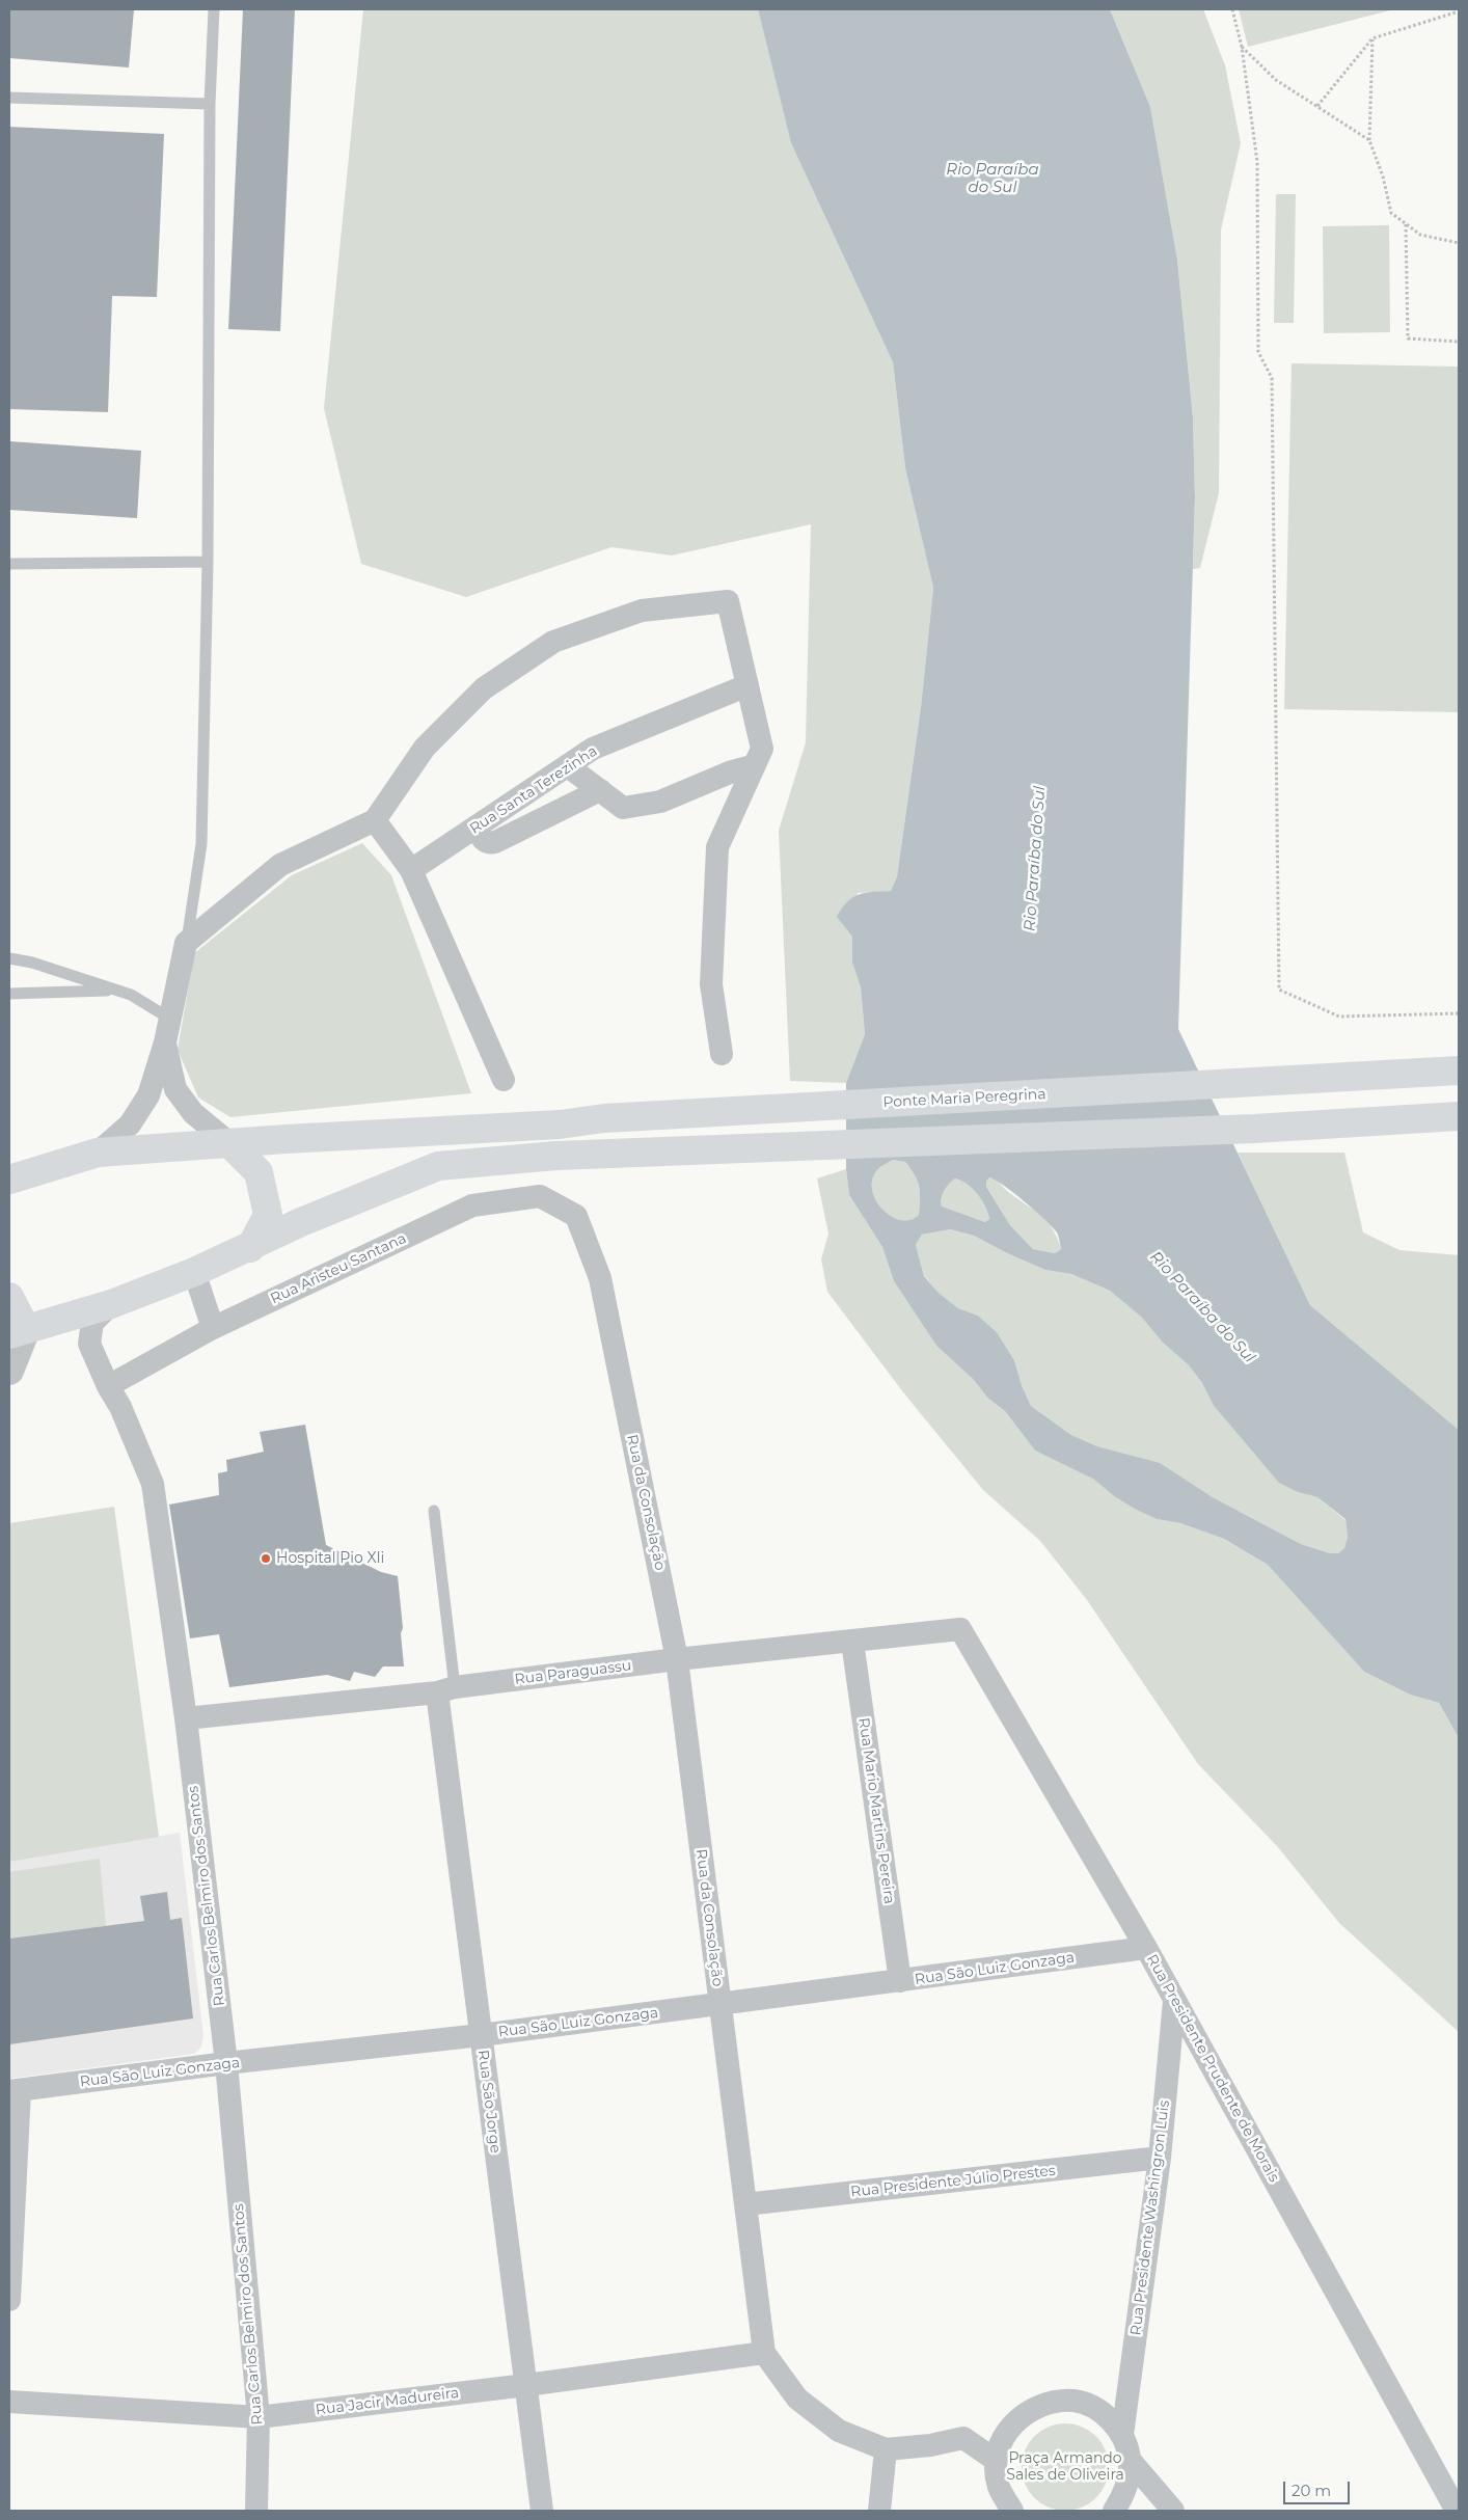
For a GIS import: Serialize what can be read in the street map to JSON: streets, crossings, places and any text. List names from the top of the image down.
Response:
{
  "streets": {
    "main road": ["Ponte Maria Peregrina"],
    "street": [
      "Rua Santa Terezinha",
      "Rua Aristeu Santana",
      "Rua da Consolação",
      "Rua Paraguassu",
      "Rua Mario Martins Pereira",
      "Rua Carlos Belmiro dos Santos",
      "Rua São Luiz Gonzaga",
      "Rua Presidente Prudente de Morais",
      "Rua São Jorge",
      "Rua Presidente Júlio Prestes",
      "Rua Presidente Washingron Luis",
      "Rua Jacir Madureira"
    ]
  },
  "crossings": [
    ["Rua Aristeu Santana", "Rua da Consolação"],
    ["Rua Aristeu Santana", "Rua Carlos Belmiro dos Santos"],
    ["Rua da Consolação", "Rua Paraguassu"],
    ["Rua da Consolação", "Rua São Luiz Gonzaga"],
    ["Rua da Consolação", "Rua Presidente Júlio Prestes"],
    ["Rua da Consolação", "Rua Jacir Madureira"],
    ["Rua Paraguassu", "Rua Mario Martins Pereira"],
    ["Rua Paraguassu", "Rua Carlos Belmiro dos Santos"],
    ["Rua Paraguassu", "Rua Presidente Prudente de Morais"],
    ["Rua Paraguassu", "Rua São Jorge"],
    ["Rua Mario Martins Pereira", "Rua São Luiz Gonzaga"],
    ["Rua Carlos Belmiro dos Santos", "Rua São Luiz Gonzaga"],
    ["Rua Carlos Belmiro dos Santos", "Rua Jacir Madureira"],
    ["Rua São Luiz Gonzaga", "Rua Presidente Prudente de Morais"],
    ["Rua São Luiz Gonzaga", "Rua São Jorge"],
    ["Rua Presidente Prudente de Morais", "Rua Presidente Washingron Luis"],
    ["Rua São Jorge", "Rua Jacir Madureira"],
    ["Rua Presidente Júlio Prestes", "Rua Presidente Washingron Luis"]
  ],
  "water": ["Rio Paraíba do Sul"],
  "parks": ["Praça Armando Sales de Oliveira"],
  "places": ["Hospital Pio XIi"],
  "scale_bar": "20 m"
}
